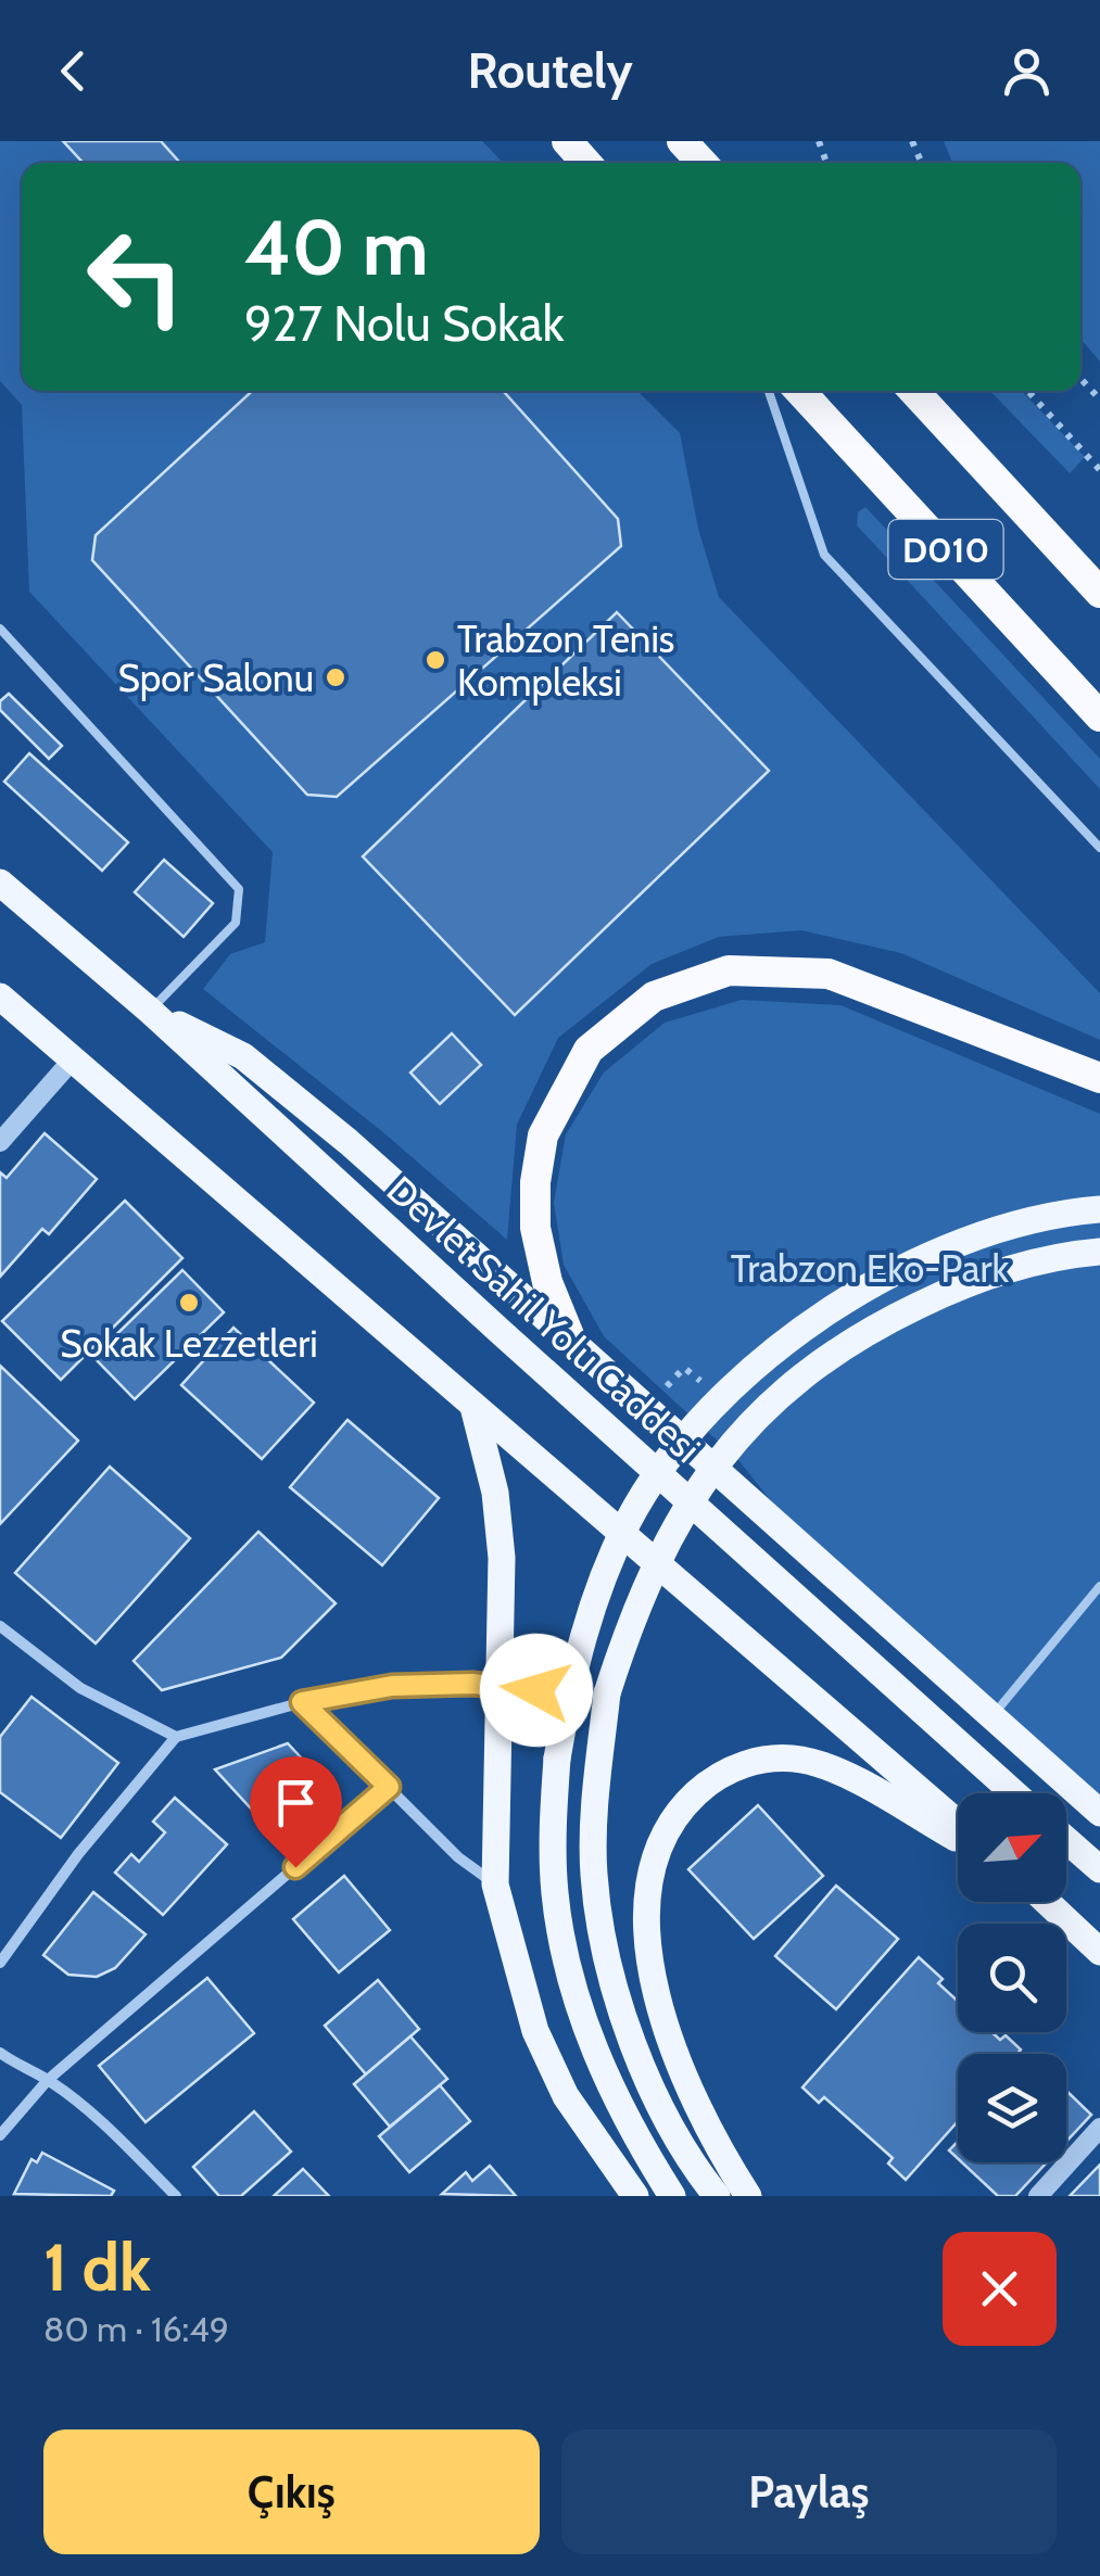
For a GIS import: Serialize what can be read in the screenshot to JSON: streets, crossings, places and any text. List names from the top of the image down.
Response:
{
  "streets": {
    "highway": ["D010"],
    "main road": ["Devlet Sahil Yolu Caddesi"]
  },
  "parks": ["Trabzon Eko-Park"],
  "places": ["Trabzon Tenis Kompleksi", "Spor Salonu", "Sokak Lezzetleri"],
  "north": "top right",
  "page": {
    "header": "Routely",
    "turn": ["40 m", "927 Nolu Sokak"],
    "heading": ["1 dk", "80 m · 16:49"],
    "buttons": ["Çıkış", "Paylaş"]
  }
}
